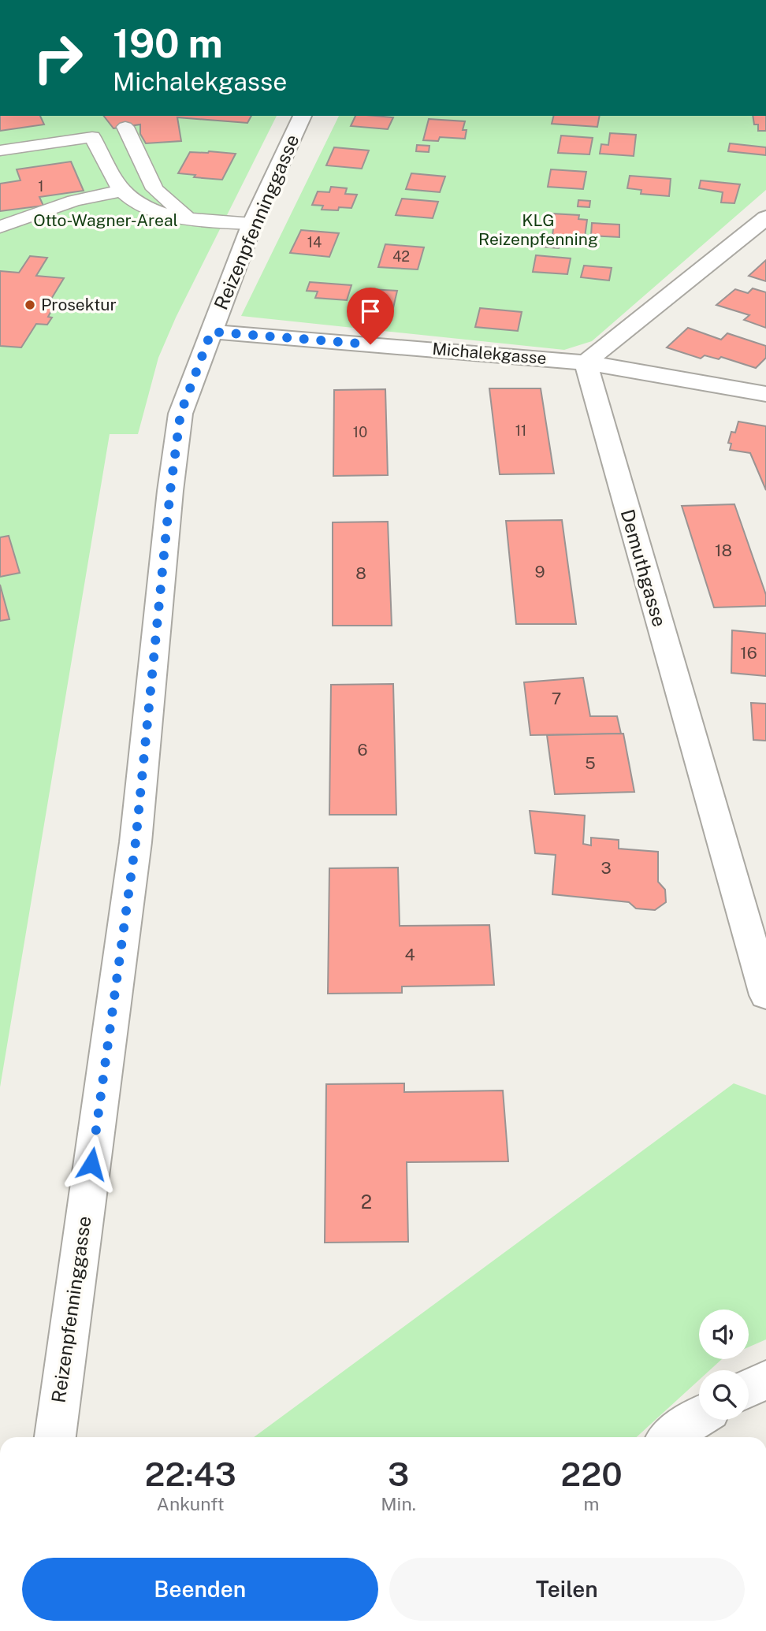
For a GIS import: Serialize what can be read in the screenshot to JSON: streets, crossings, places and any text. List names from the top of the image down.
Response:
{
  "streets": {
    "street": ["Reizenpfenninggasse", "Michalekgasse", "Demuthgasse"]
  },
  "crossings": [
    ["Reizenpfenninggasse", "Michalekgasse"],
    ["Michalekgasse", "Demuthgasse"]
  ],
  "parks": ["Otto-Wagner-Areal", "KLG Reizenpfenning"],
  "places": ["Prosektur"],
  "house_numbers": [
    "1",
    "14",
    "42",
    "11",
    "10",
    "18",
    "9",
    "8",
    "16",
    "7",
    "6",
    "5",
    "3",
    "4",
    "2"
  ],
  "page": {
    "turn": ["190 m", "Michalekgasse"],
    "eta": [
      "22:43",
      "Ankunft",
      "3",
      "Min.",
      "220",
      "m"
    ],
    "buttons": ["Beenden", "Teilen"]
  }
}
